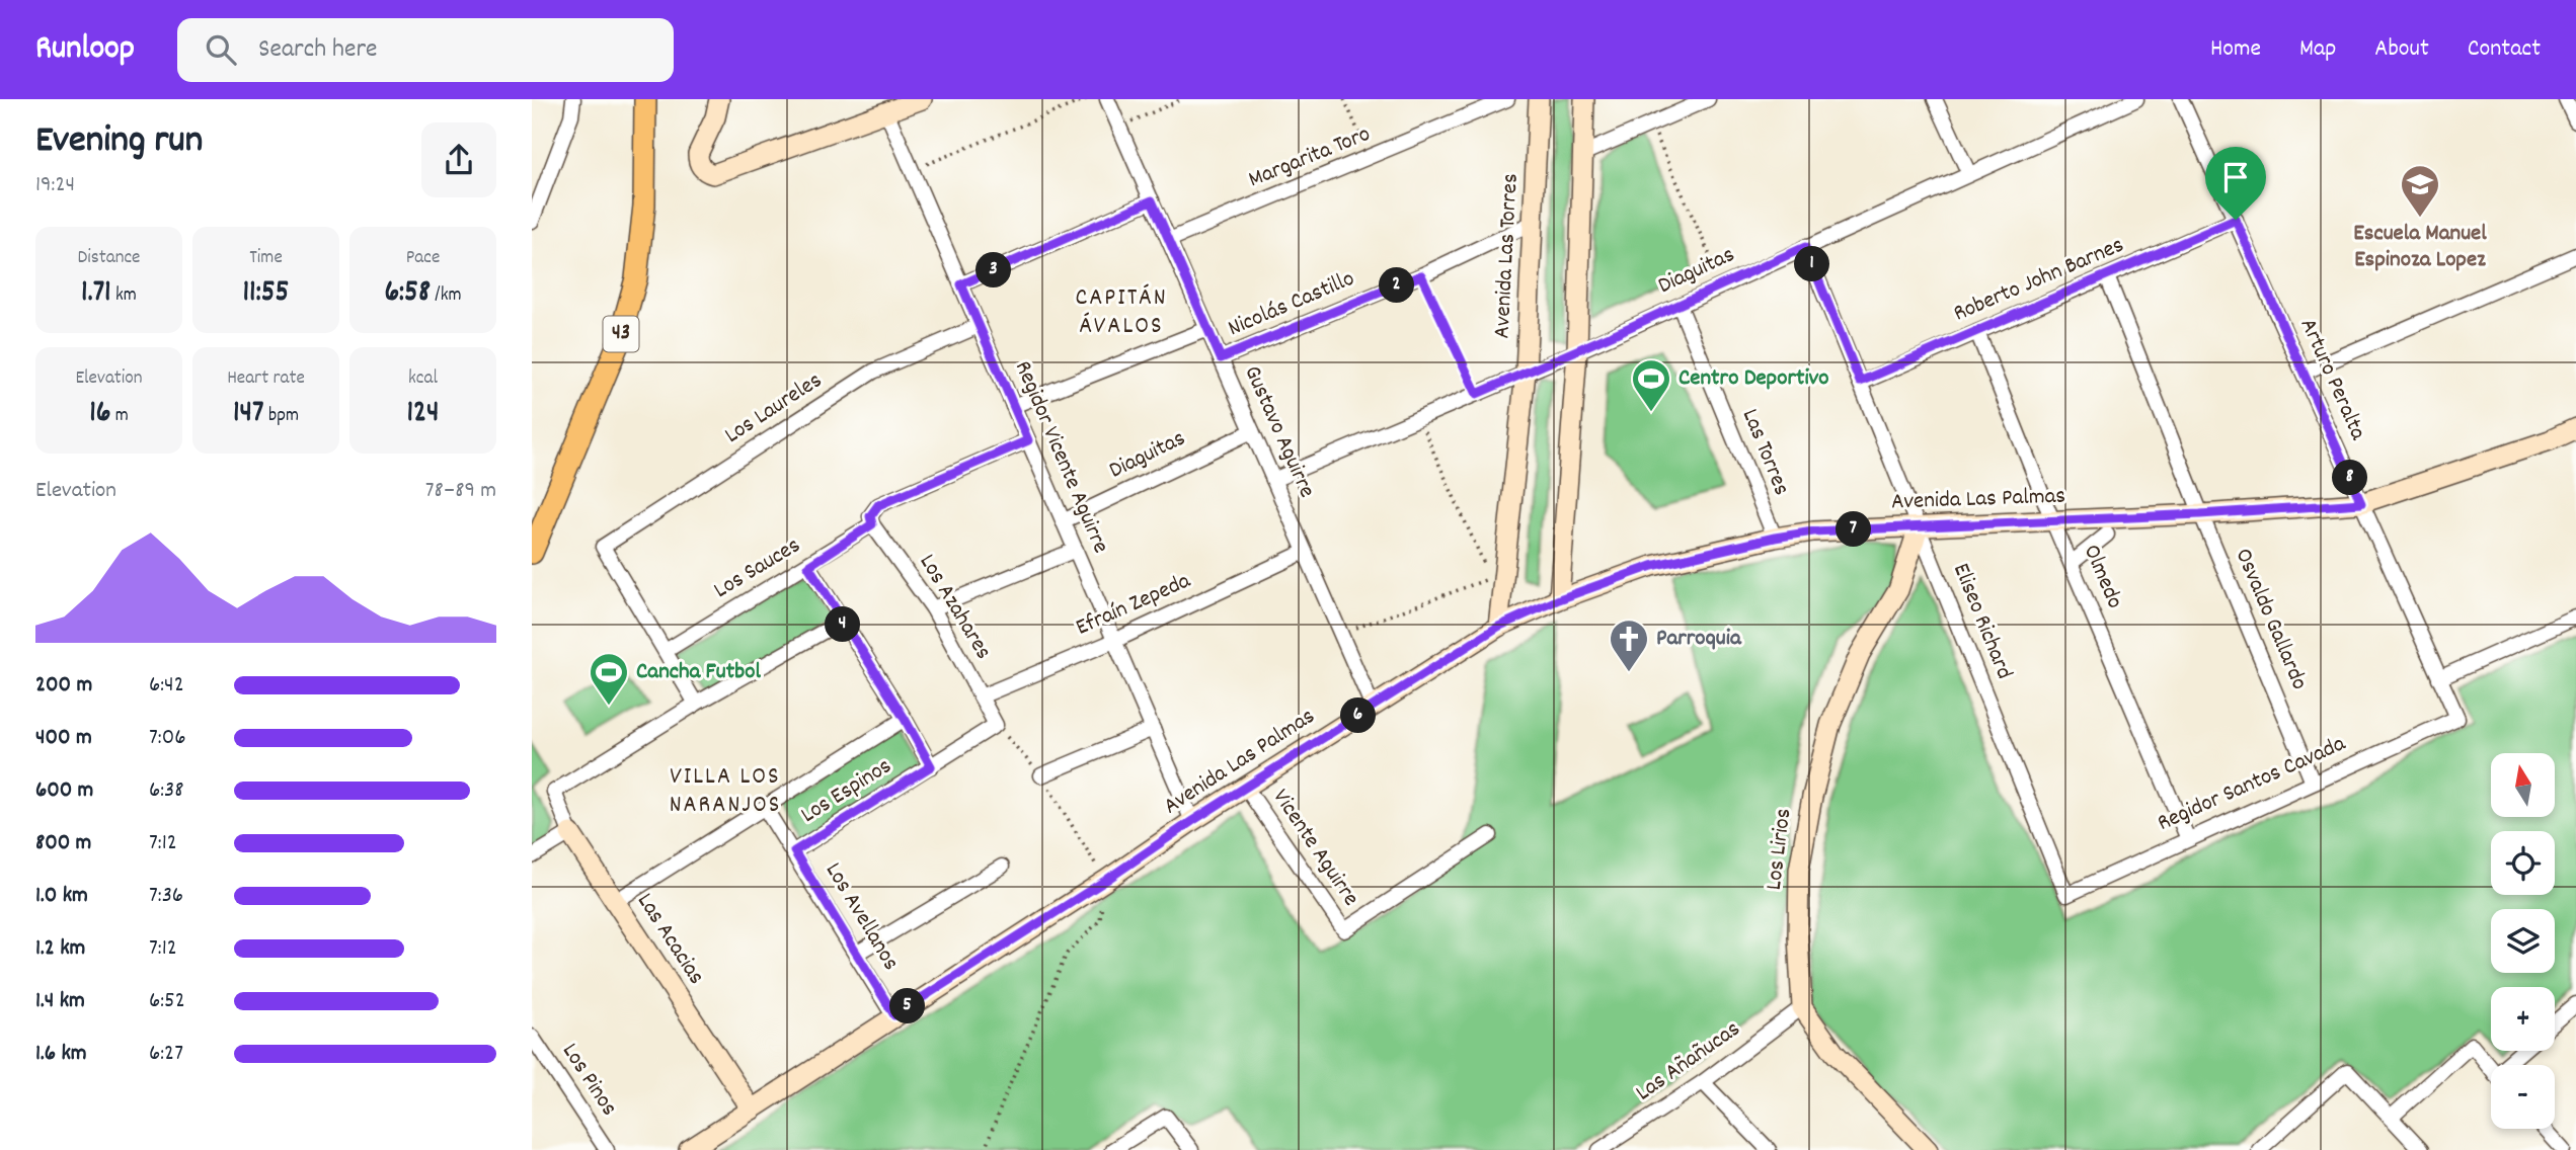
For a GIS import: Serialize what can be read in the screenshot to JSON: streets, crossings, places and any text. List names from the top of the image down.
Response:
{
  "streets": {
    "main road": ["43"],
    "street": [
      "Margarita Toro",
      "Avenida Las Torres",
      "Diaguitas",
      "Roberto John Barnes",
      "Nicolás Castillo",
      "Arturo Peralta",
      "Los Laureles",
      "Gustavo Aguirre",
      "Las Torres",
      "Regidor Vicente Aguirre",
      "Avenida Las Palmas",
      "Los Sauces",
      "Olmedo",
      "Efraín Zepeda",
      "Los Azahares",
      "Osvaldo Gallardo",
      "Eliseo Richard",
      "Regidor Santos Cavada",
      "Los Espinos",
      "Vicente Aguirre",
      "Los Lirios",
      "Los Avellanos",
      "Las Acacias",
      "Las Añañucas",
      "Los Pinos"
    ]
  },
  "crossings": [
    ["Margarita Toro", "Gustavo Aguirre"],
    ["Avenida Las Torres", "Diaguitas"],
    ["Avenida Las Torres", "Nicolás Castillo"],
    ["Avenida Las Torres", "Avenida Las Palmas"],
    ["Diaguitas", "Gustavo Aguirre"],
    ["Diaguitas", "Las Torres"],
    ["Diaguitas", "Regidor Vicente Aguirre"],
    ["Diaguitas", "Eliseo Richard"],
    ["Roberto John Barnes", "Arturo Peralta"],
    ["Roberto John Barnes", "Olmedo"],
    ["Roberto John Barnes", "Osvaldo Gallardo"],
    ["Roberto John Barnes", "Eliseo Richard"],
    ["Nicolás Castillo", "Gustavo Aguirre"],
    ["Nicolás Castillo", "Regidor Vicente Aguirre"],
    ["Arturo Peralta", "Avenida Las Palmas"],
    ["Arturo Peralta", "Regidor Santos Cavada"],
    ["Los Laureles", "Regidor Vicente Aguirre"],
    ["Los Laureles", "Los Sauces"],
    ["Gustavo Aguirre", "Avenida Las Palmas"],
    ["Gustavo Aguirre", "Efraín Zepeda"],
    ["Las Torres", "Avenida Las Palmas"],
    ["Regidor Vicente Aguirre", "Avenida Las Palmas"],
    ["Regidor Vicente Aguirre", "Los Sauces"],
    ["Regidor Vicente Aguirre", "Efraín Zepeda"],
    ["Avenida Las Palmas", "Olmedo"],
    ["Avenida Las Palmas", "Osvaldo Gallardo"],
    ["Avenida Las Palmas", "Eliseo Richard"],
    ["Avenida Las Palmas", "Vicente Aguirre"],
    ["Avenida Las Palmas", "Los Lirios"],
    ["Avenida Las Palmas", "Los Avellanos"],
    ["Avenida Las Palmas", "Las Acacias"],
    ["Los Sauces", "Los Azahares"],
    ["Olmedo", "Regidor Santos Cavada"],
    ["Efraín Zepeda", "Los Azahares"],
    ["Los Azahares", "Los Espinos"],
    ["Osvaldo Gallardo", "Regidor Santos Cavada"],
    ["Eliseo Richard", "Regidor Santos Cavada"],
    ["Eliseo Richard", "Los Lirios"],
    ["Los Espinos", "Los Avellanos"],
    ["Los Espinos", "Las Acacias"],
    ["Los Lirios", "Las Añañucas"]
  ],
  "districts": ["CAPITÁN ÁVALOS", "VILLA LOS NARANJOS"],
  "places": {
    "school or university": ["Escuela Manuel Espinoza Lopez"],
    "sports": ["Centro Deportivo", "Cancha Futbol"],
    "church": ["Parroquia"]
  },
  "north": "top",
  "page": {
    "header": "Runloop",
    "search": "Search here",
    "nav": [
      "Home",
      "Map",
      "About",
      "Contact"
    ],
    "heading": ["Evening run", "19:24"],
    "stats": [
      ["Distance", "1.71 km"],
      ["Time", "11:55"],
      ["Pace", "6:58 /km"],
      ["Elevation", "16 m"],
      ["Heart rate", "147 bpm"],
      ["kcal", "124"]
    ],
    "pins": [
      "1",
      "3",
      "2",
      "8",
      "7",
      "4",
      "6",
      "5"
    ],
    "chart": ["Elevation", "78–89 m"],
    "list": [
      {
        "name": "200 m",
        "note": "6:42"
      },
      {
        "name": "400 m",
        "note": "7:06"
      },
      {
        "name": "600 m",
        "note": "6:38"
      },
      {
        "name": "800 m",
        "note": "7:12"
      },
      {
        "name": "1.0 km",
        "note": "7:36"
      },
      {
        "name": "1.2 km",
        "note": "7:12"
      },
      {
        "name": "1.4 km",
        "note": "6:52"
      },
      {
        "name": "1.6 km",
        "note": "6:27"
      }
    ],
    "map_buttons": ["+", "−"]
  }
}
